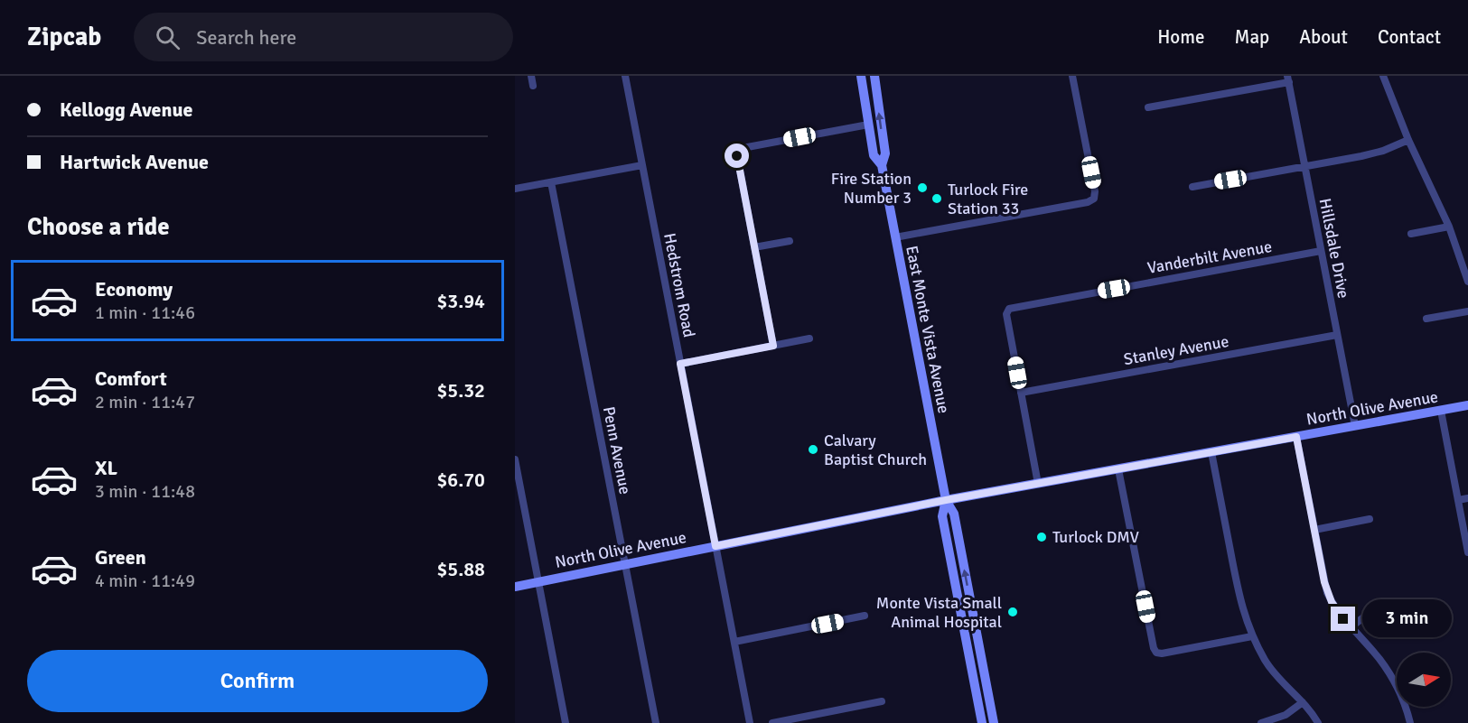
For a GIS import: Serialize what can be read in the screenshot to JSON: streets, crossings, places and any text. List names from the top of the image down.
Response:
{
  "streets": {
    "main road": ["East Monte Vista Avenue", "North Olive Avenue"],
    "street": [
      "Hillsdale Drive",
      "Vanderbilt Avenue",
      "Hedstrom Road",
      "Stanley Avenue",
      "Penn Avenue"
    ]
  },
  "crossings": [
    ["Hillsdale Drive", "Vanderbilt Avenue"],
    ["Hillsdale Drive", "Stanley Avenue"],
    ["Hillsdale Drive", "North Olive Avenue"],
    ["Vanderbilt Avenue", "Stanley Avenue"],
    ["Hedstrom Road", "North Olive Avenue"],
    ["East Monte Vista Avenue", "North Olive Avenue"],
    ["North Olive Avenue", "Penn Avenue"]
  ],
  "places": [
    "Fire Station Number 3",
    "Turlock Fire Station 33",
    "Calvary Baptist Church",
    "Turlock DMV",
    "Monte Vista Small Animal Hospital"
  ],
  "north": "right",
  "page": {
    "header": "Zipcab",
    "search": "Search here",
    "nav": [
      "Home",
      "Map",
      "About",
      "Contact"
    ],
    "banner": ["Kellogg Avenue", "Hartwick Avenue"],
    "heading": "Choose a ride",
    "list": [
      {
        "name": "Economy",
        "note": "1 min · 11:46",
        "value": "$3.94"
      },
      {
        "name": "Comfort",
        "note": "2 min · 11:47",
        "value": "$5.32"
      },
      {
        "name": "XL",
        "note": "3 min · 11:48",
        "value": "$6.70"
      },
      {
        "name": "Green",
        "note": "4 min · 11:49",
        "value": "$5.88"
      }
    ],
    "bubble": "3 min",
    "buttons": "Confirm"
  }
}
